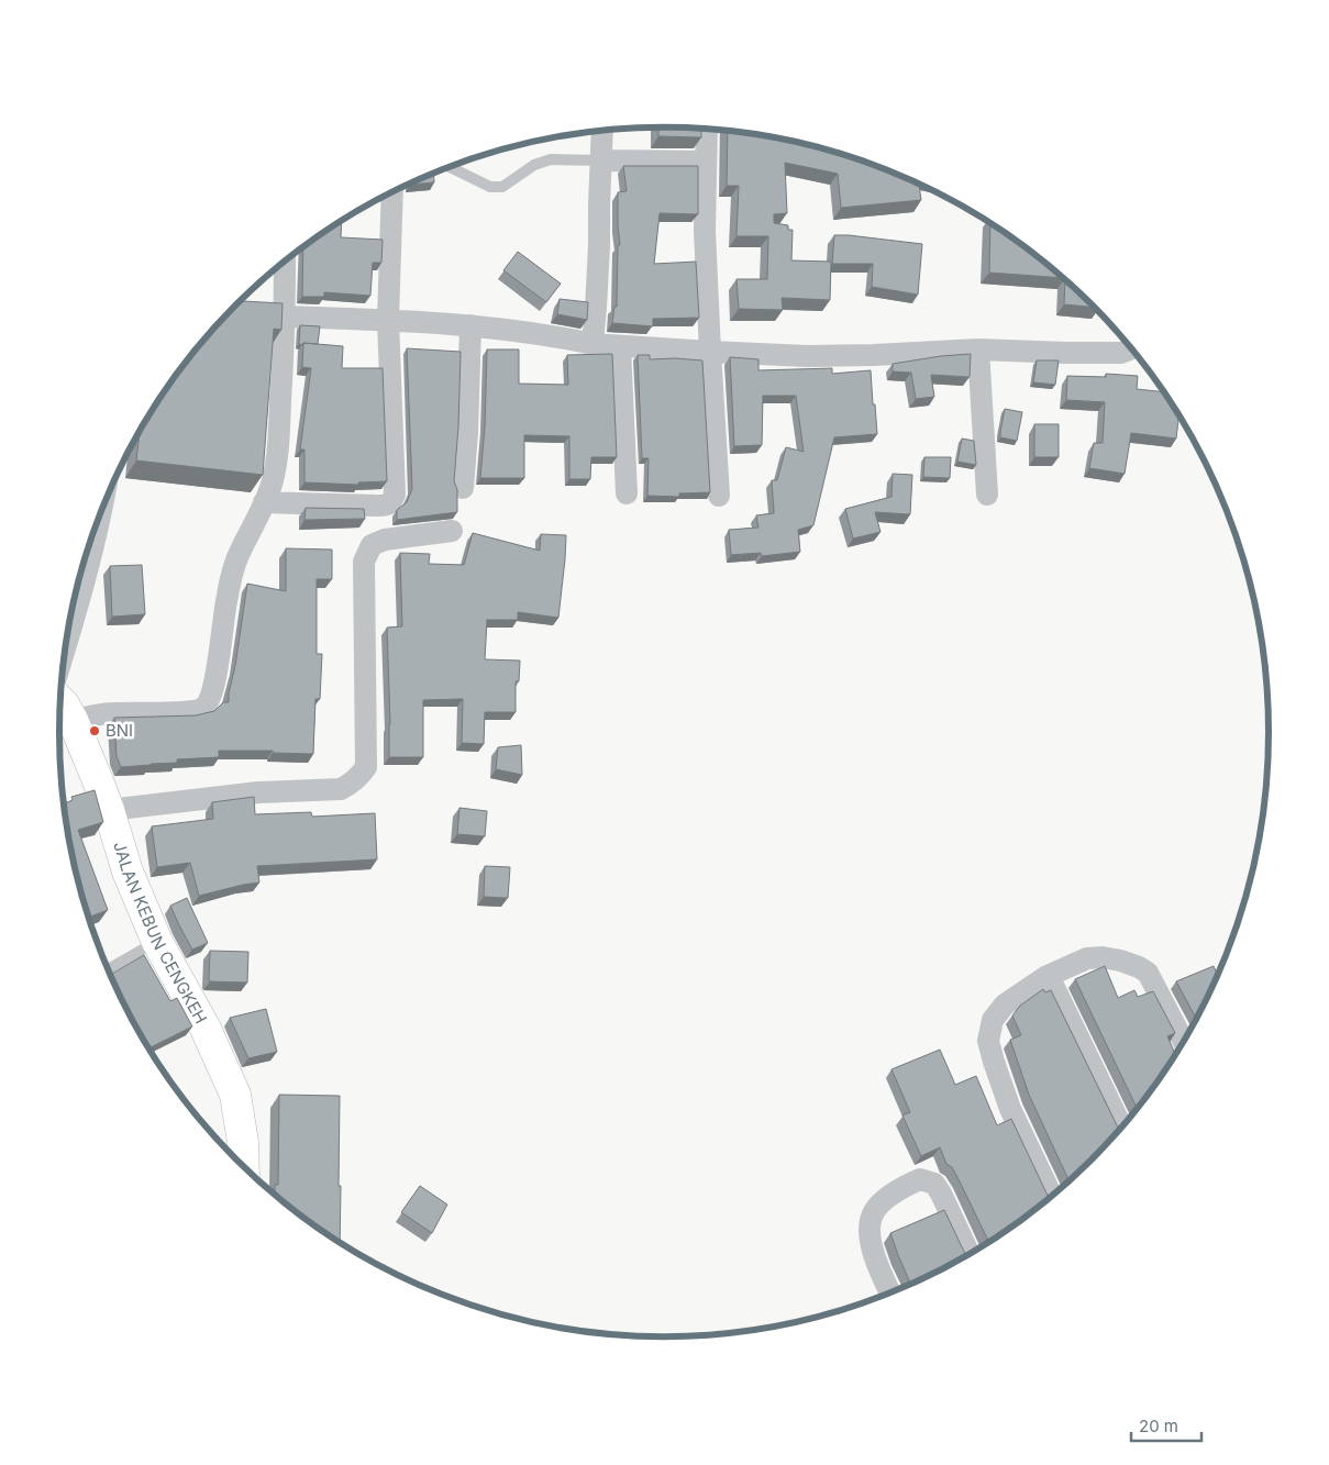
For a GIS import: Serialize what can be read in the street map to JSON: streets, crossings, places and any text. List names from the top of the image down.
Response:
{
  "streets": {
    "street": ["JALAN KEBUN CENGKEH"]
  },
  "places": ["BNI"],
  "scale_bar": "20 m"
}
